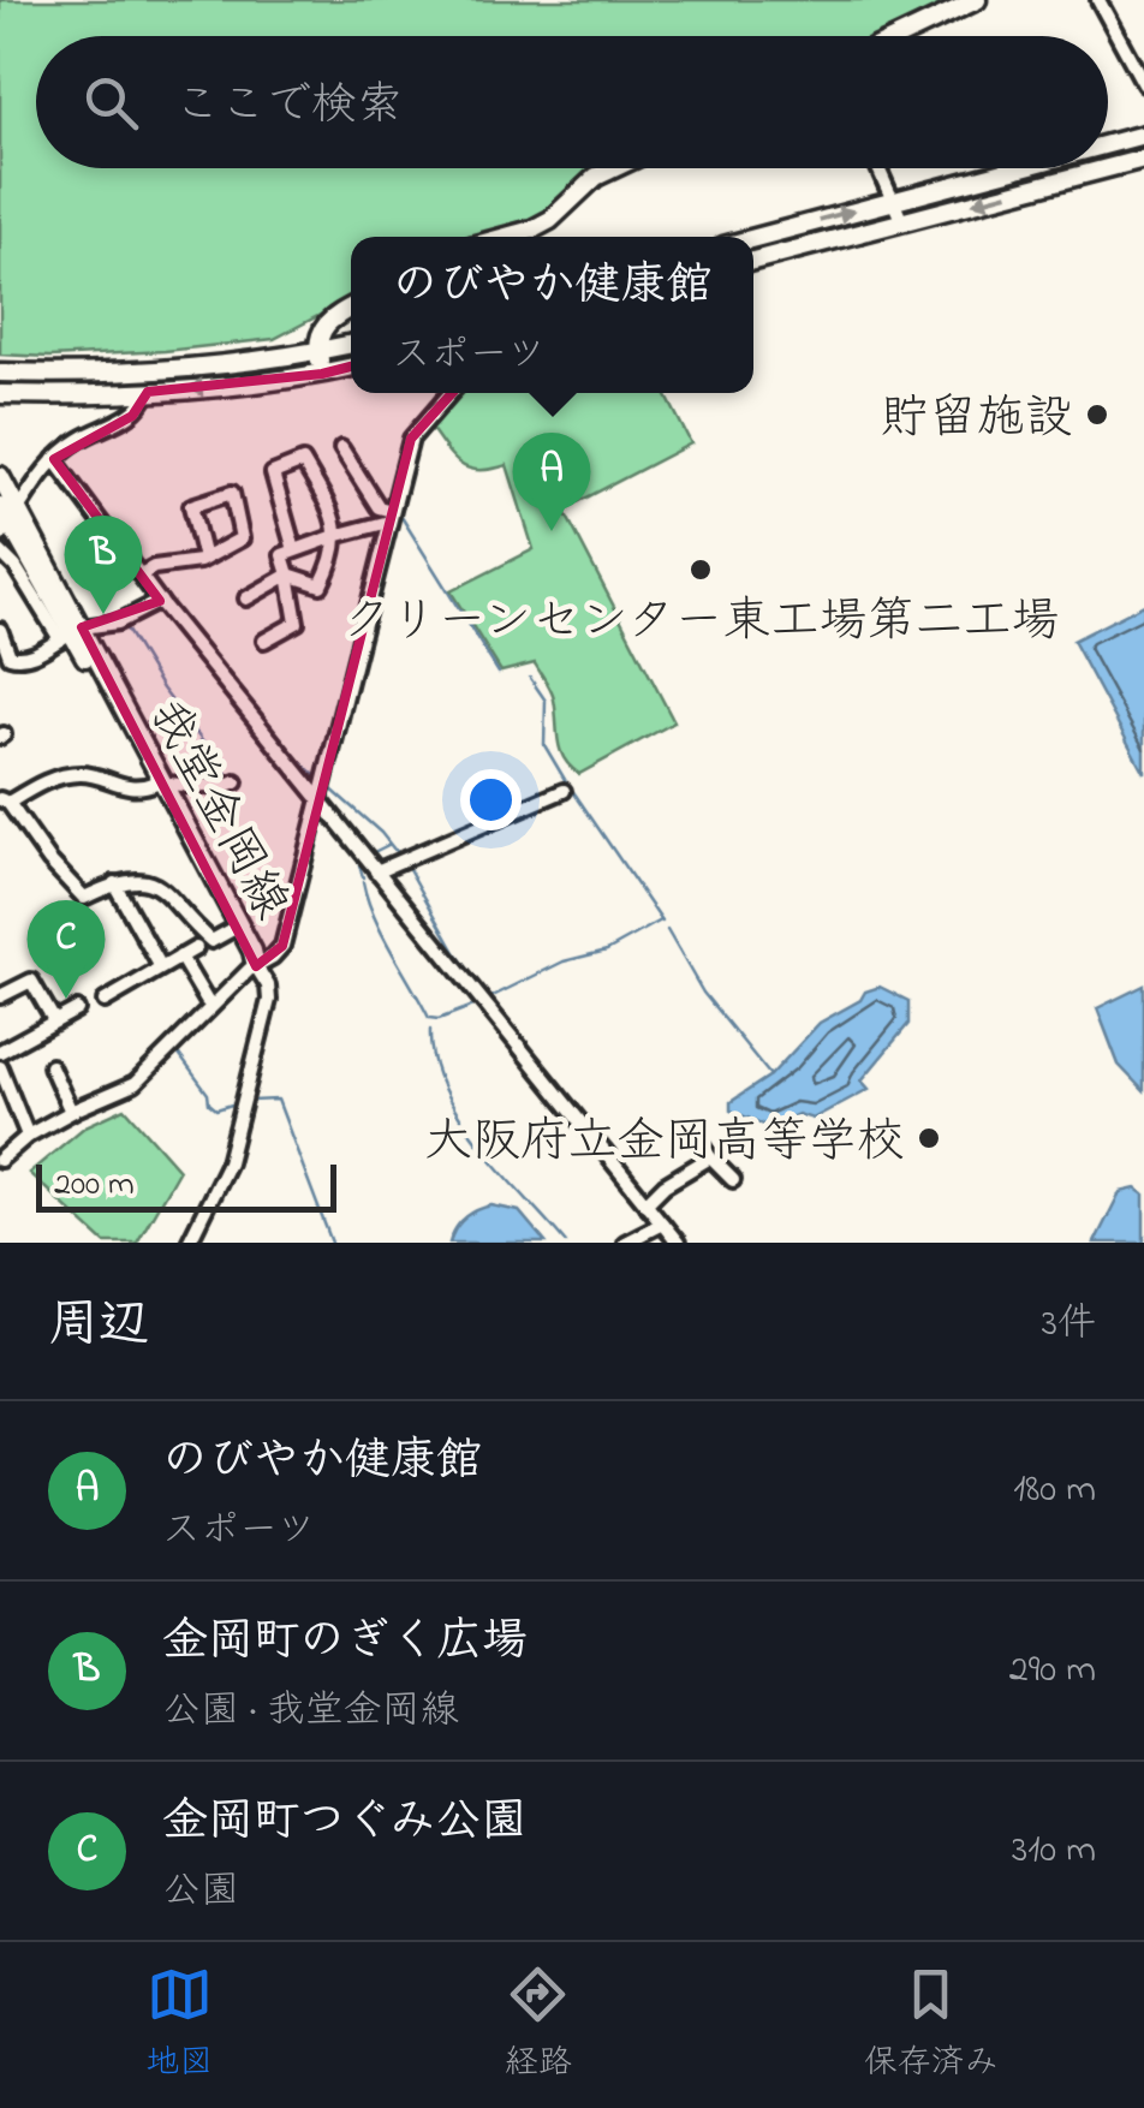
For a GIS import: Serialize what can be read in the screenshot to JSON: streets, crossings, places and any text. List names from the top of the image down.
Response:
{
  "streets": {
    "main road": ["我堂金岡線"]
  },
  "places": ["貯留施設", "クリーンセンター東工場第二工場", "大阪府立金岡高等学校"],
  "scale_bar": "200 m",
  "page": {
    "search": "ここで検索",
    "popup": ["のびやか健康館", "スポーツ"],
    "pins": ["A", "B", "C"],
    "scale": "200 m",
    "heading": ["周辺", "3件"],
    "list": [
      {
        "mark": "A",
        "name": "のびやか健康館",
        "note": "スポーツ",
        "value": "180 m"
      },
      {
        "mark": "B",
        "name": "金岡町のぎく広場",
        "note": "公園 · 我堂金岡線",
        "value": "290 m"
      },
      {
        "mark": "C",
        "name": "金岡町つぐみ公園",
        "note": "公園",
        "value": "310 m"
      }
    ],
    "nav": ["地図", "経路", "保存済み"]
  }
}
